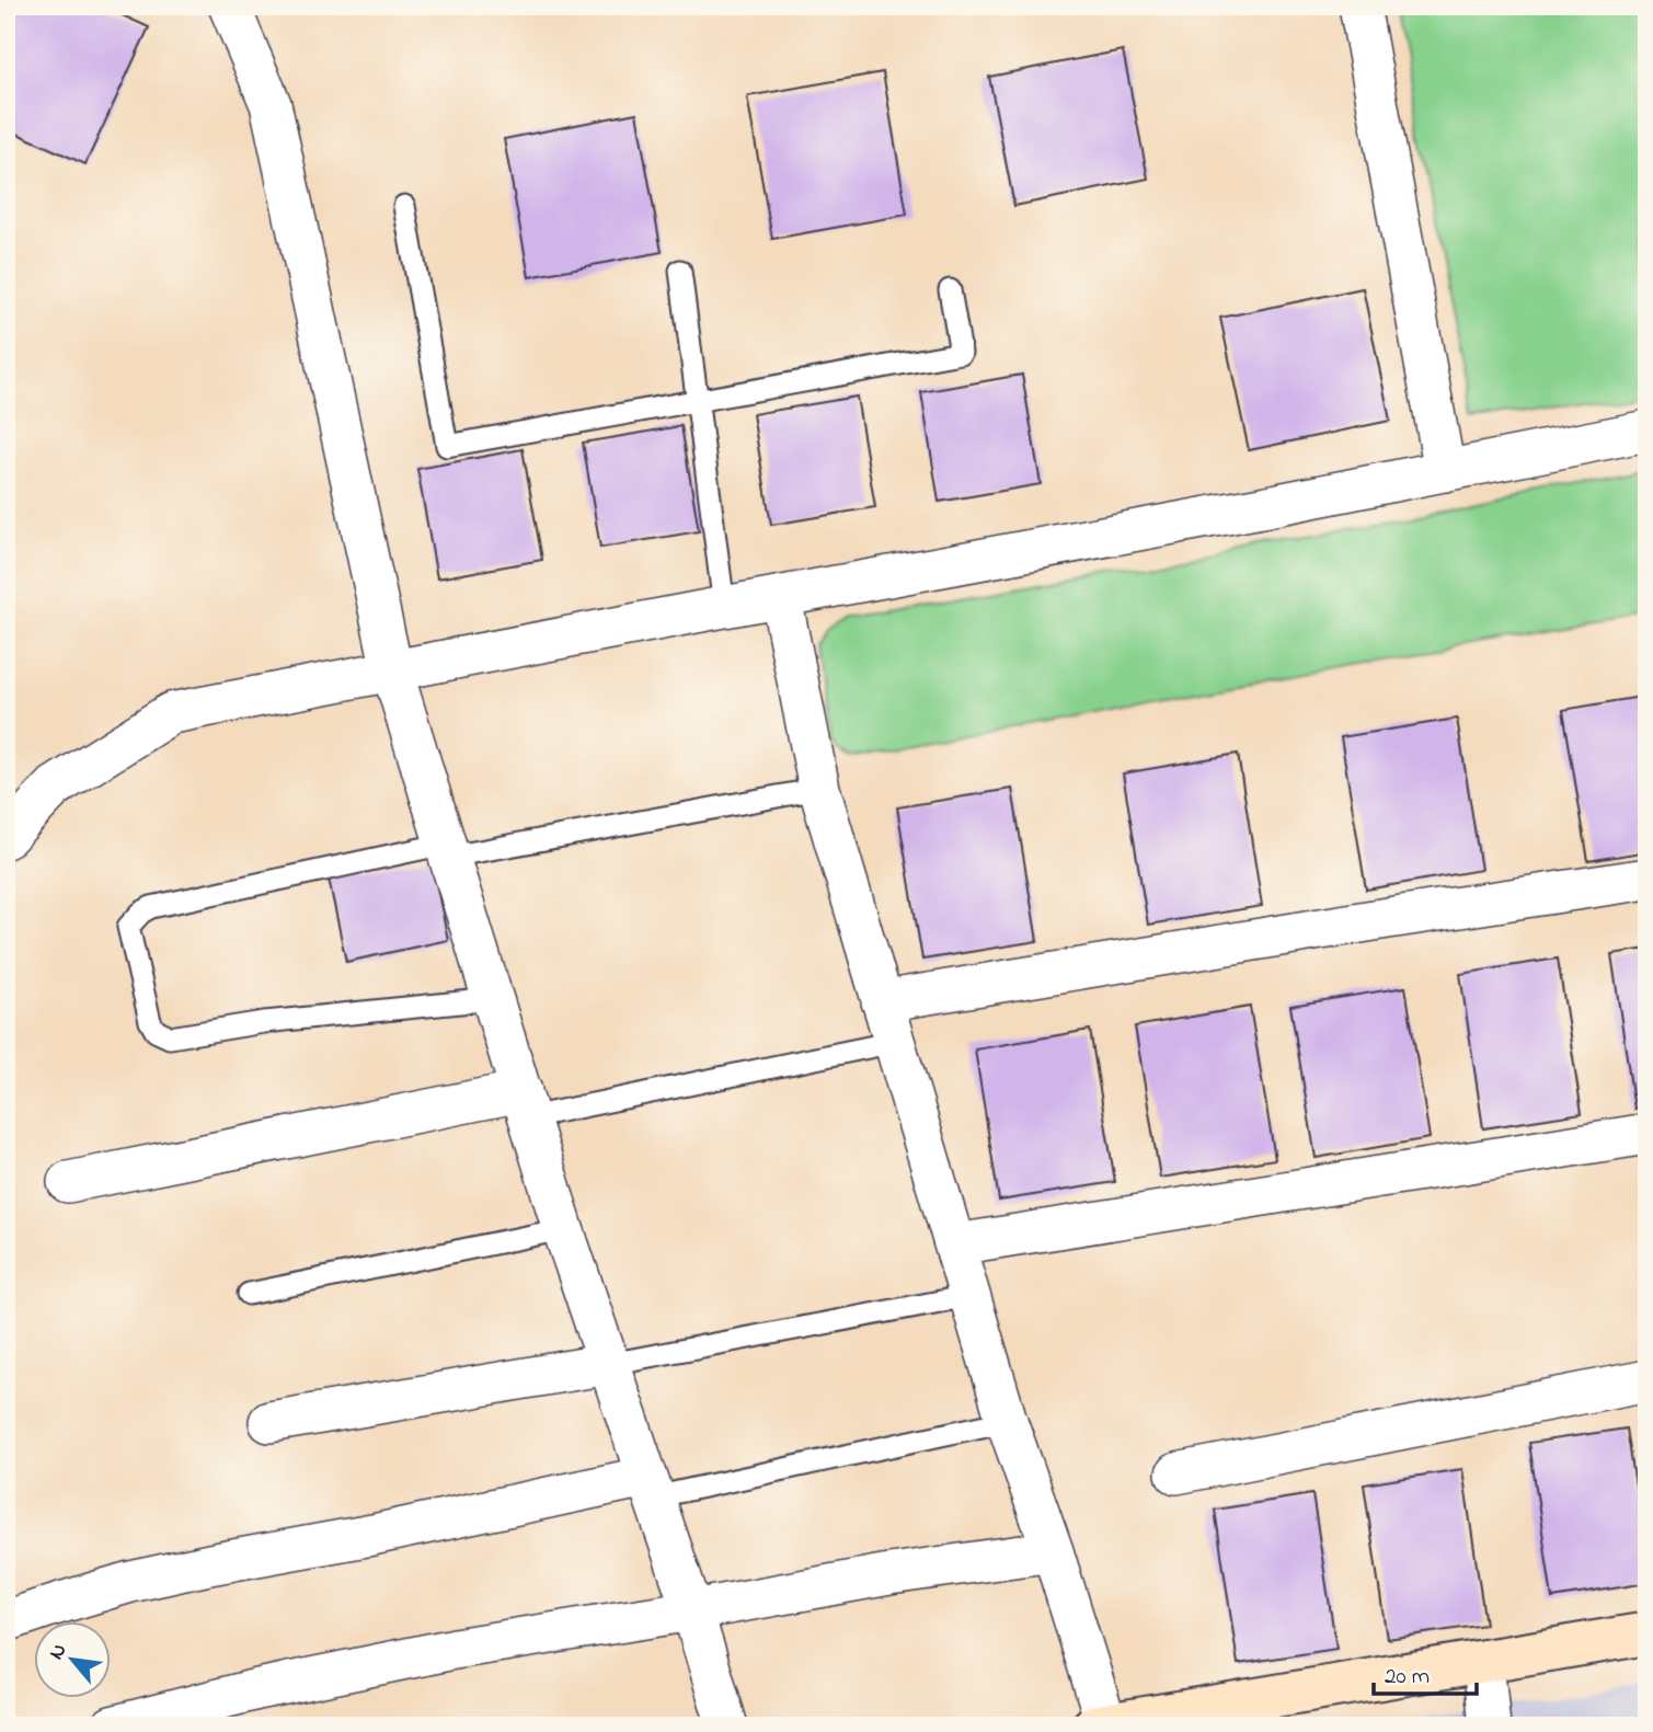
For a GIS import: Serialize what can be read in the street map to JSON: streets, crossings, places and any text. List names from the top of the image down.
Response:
{
  "scale_bar": "20 m",
  "north": "top left"
}
